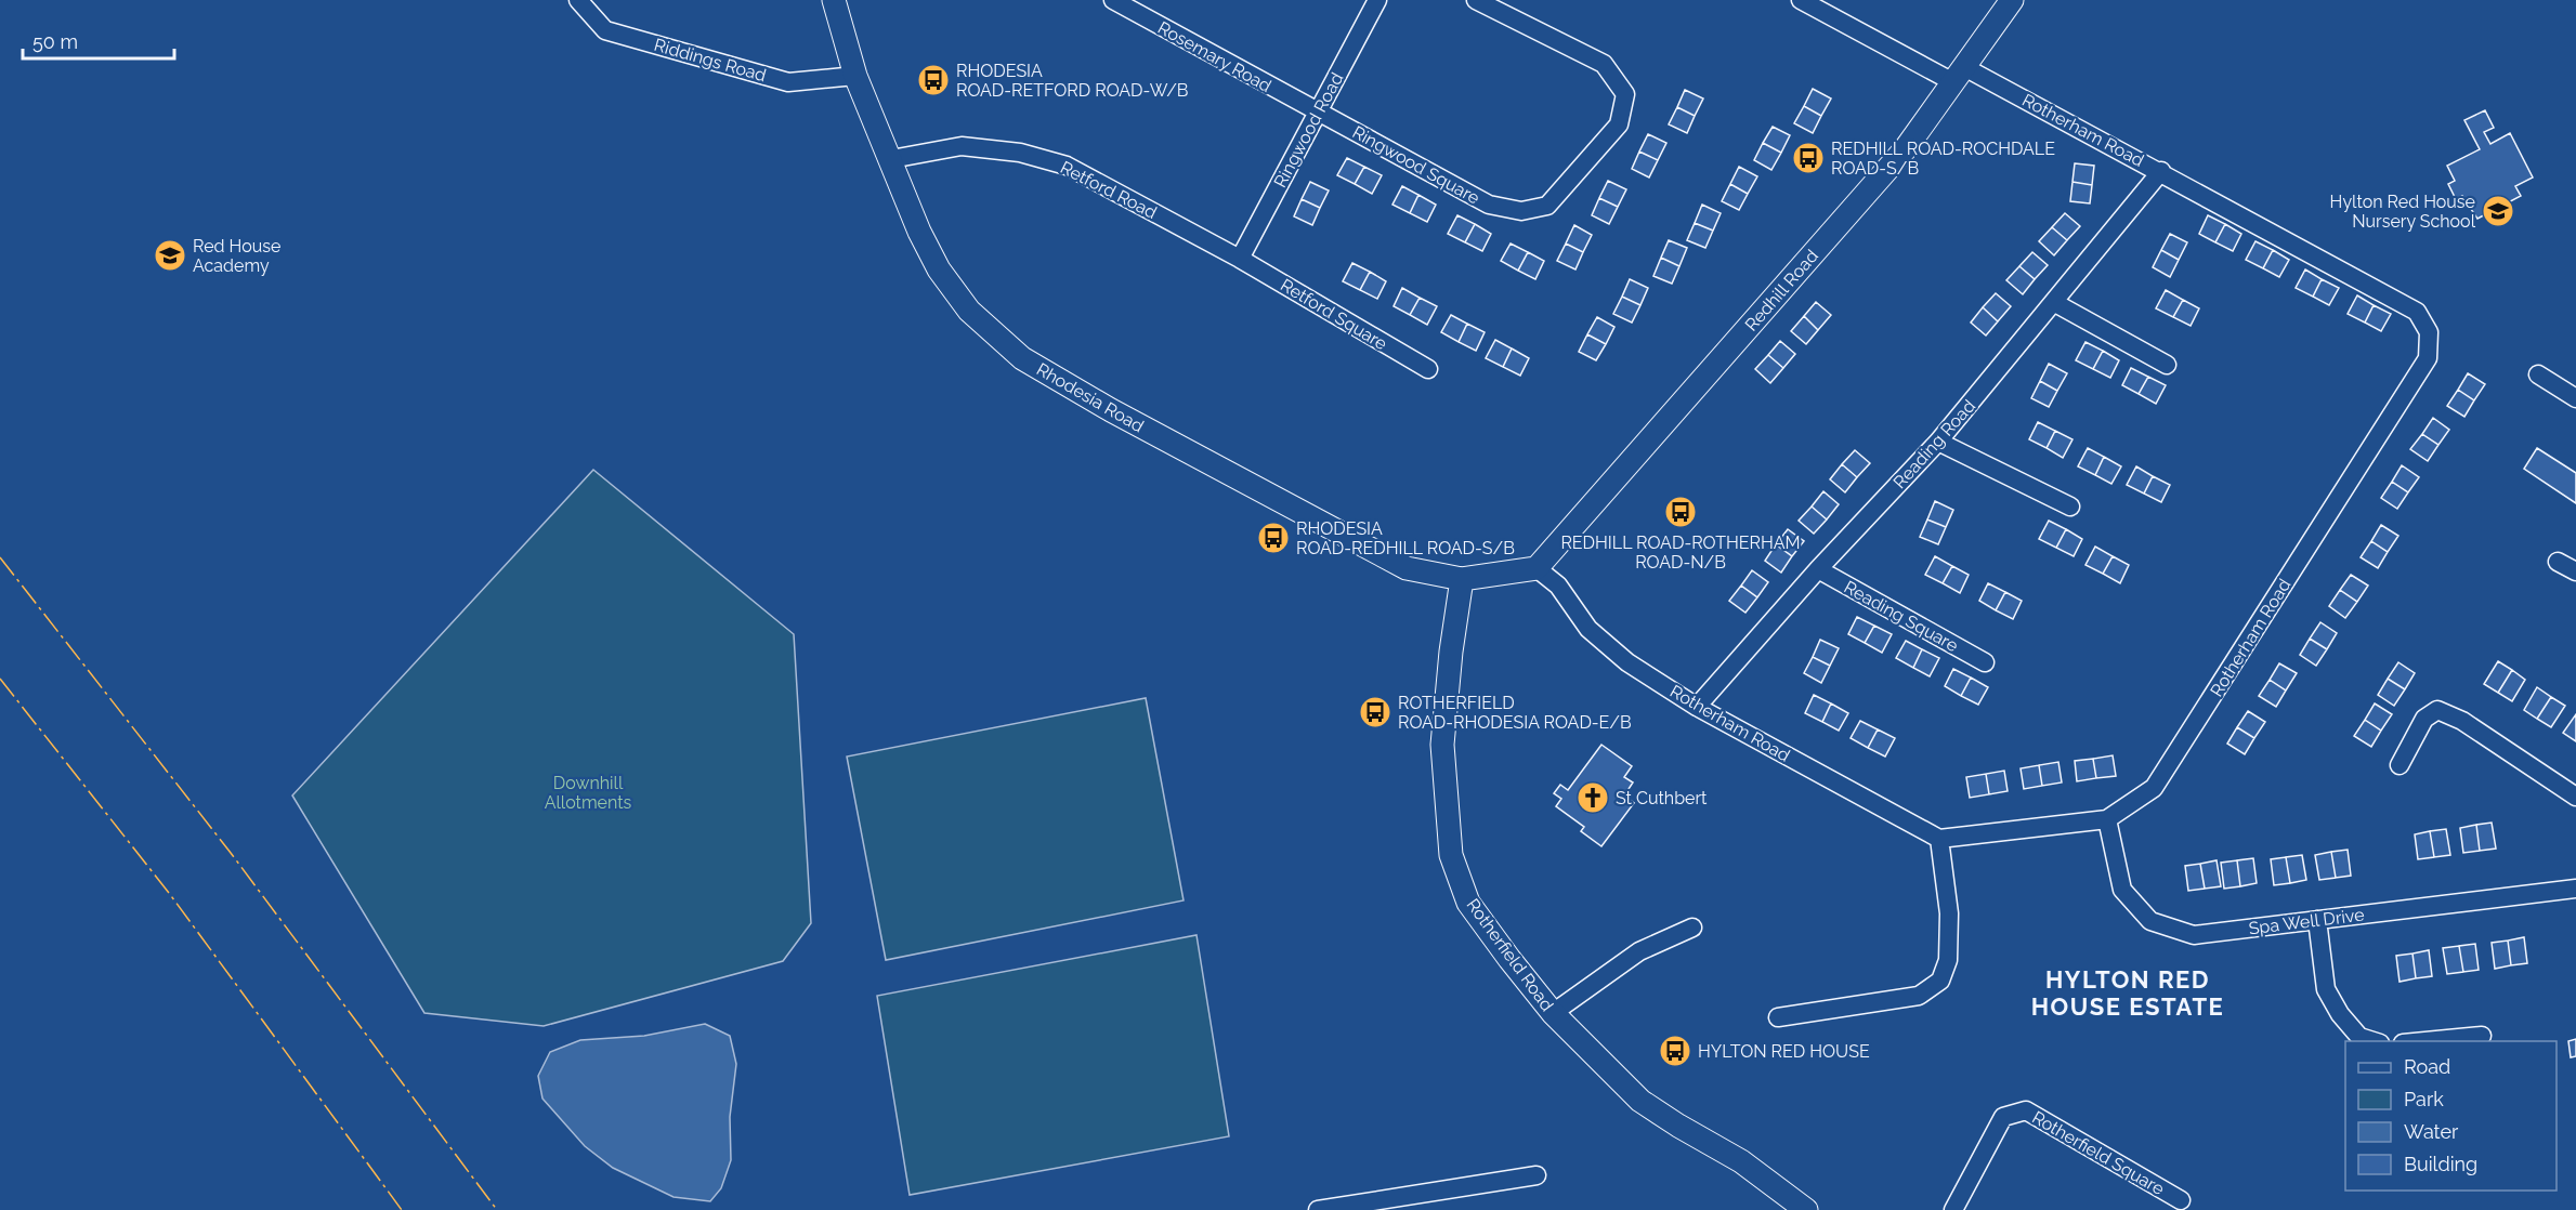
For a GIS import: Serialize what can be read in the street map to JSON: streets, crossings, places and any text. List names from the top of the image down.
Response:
{
  "streets": {
    "street": [
      "Rosemary Road",
      "Riddings Road",
      "Ringwood Road",
      "Rotherham Road",
      "Ringwood Square",
      "Retford Road",
      "Redhill Road",
      "Retford Square",
      "Rhodesia Road",
      "Reading Road",
      "Reading Square",
      "Spa Well Drive",
      "Rotherfield Road",
      "Rotherfield Square"
    ]
  },
  "crossings": [
    ["Rosemary Road", "Ringwood Road"],
    ["Rosemary Road", "Ringwood Square"],
    ["Riddings Road", "Rhodesia Road"],
    ["Ringwood Road", "Ringwood Square"],
    ["Ringwood Road", "Retford Road"],
    ["Ringwood Road", "Retford Square"],
    ["Rotherham Road", "Redhill Road"],
    ["Rotherham Road", "Rhodesia Road"],
    ["Rotherham Road", "Reading Road"],
    ["Rotherham Road", "Spa Well Drive"],
    ["Retford Road", "Retford Square"],
    ["Retford Road", "Rhodesia Road"],
    ["Redhill Road", "Rhodesia Road"],
    ["Rhodesia Road", "Rotherfield Road"],
    ["Reading Road", "Reading Square"]
  ],
  "districts": ["HYLTON RED HOUSE ESTATE"],
  "parks": ["Downhill Allotments"],
  "places": {
    "bus stop": [
      "RHODESIA ROAD-RETFORD ROAD-W/B",
      "REDHILL ROAD-ROCHDALE ROAD-S/B",
      "REDHILL ROAD-ROTHERHAM ROAD-N/B",
      "RHODESIA ROAD-REDHILL ROAD-S/B",
      "ROTHERFIELD ROAD-RHODESIA ROAD-E/B",
      "HYLTON RED HOUSE"
    ],
    "school or university": ["Hylton Red House Nursery School", "Red House Academy"],
    "church": ["St Cuthbert"]
  },
  "legend": [
    "Road",
    "Park",
    "Water",
    "Building"
  ],
  "scale_bar": "50 m"
}
